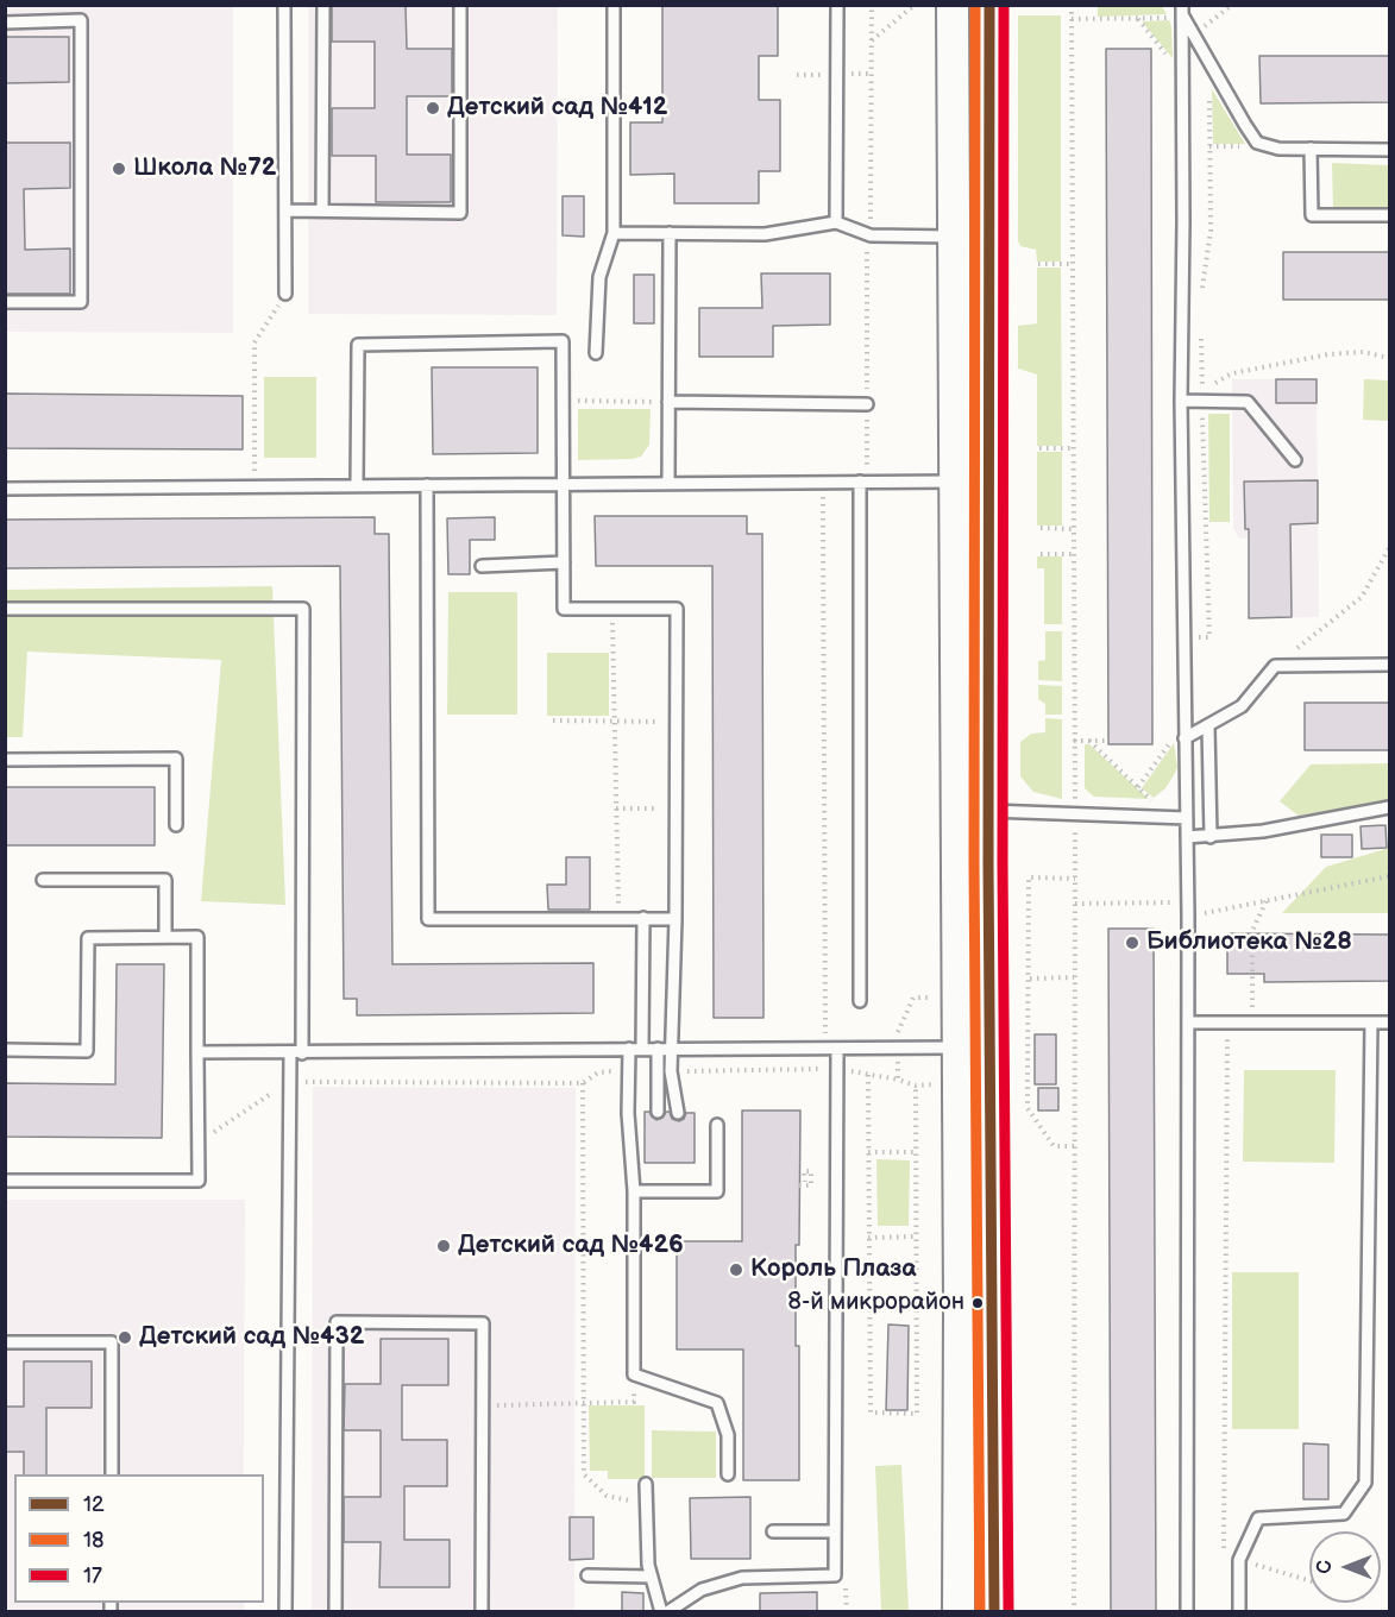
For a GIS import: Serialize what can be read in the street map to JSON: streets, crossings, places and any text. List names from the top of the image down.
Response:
{
  "places": [
    "Детский сад №412",
    "Школа №72",
    "Библиотека №28",
    "Детский сад №426",
    "Король Плаза",
    "8-й микрорайон",
    "Детский сад №432"
  ],
  "lines": ["transit line 12", "transit line 18", "transit line 17"],
  "legend": ["12", "18", "17"],
  "north": "left"
}
